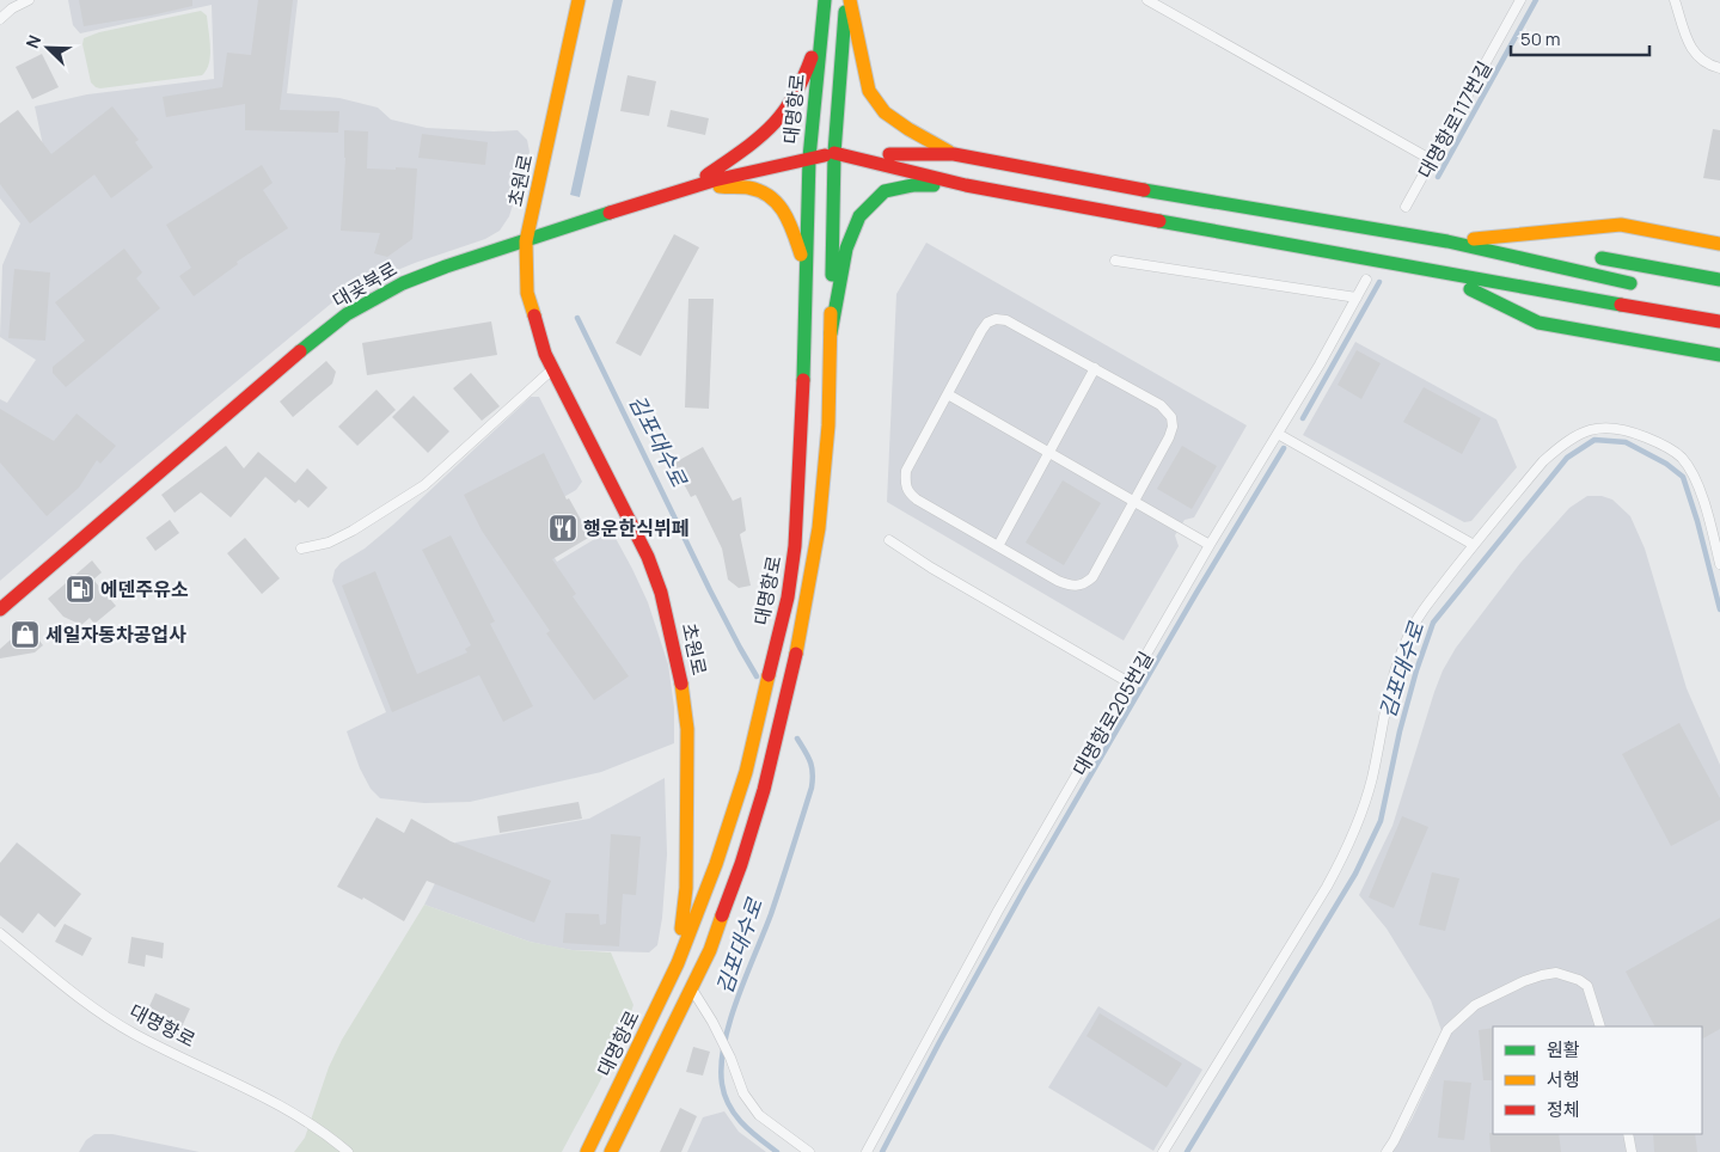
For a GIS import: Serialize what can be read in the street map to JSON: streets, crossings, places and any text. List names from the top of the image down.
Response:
{
  "streets": {
    "main road": ["대명항로", "초원로", "대곶북로"],
    "lane": ["대명항로117번길", "대명항로205번길"]
  },
  "crossings": [
    ["대명항로", "초원로"],
    ["대명항로", "대곶북로"],
    ["초원로", "대곶북로"]
  ],
  "water": ["김포대수로"],
  "places": {
    "restaurant": ["행운한식뷔페"],
    "fuel station": ["에덴주유소"],
    "shop": ["세일자동차공업사"]
  },
  "legend": ["원활", "서행", "정체"],
  "scale_bar": "50 m",
  "north": "top left"
}
